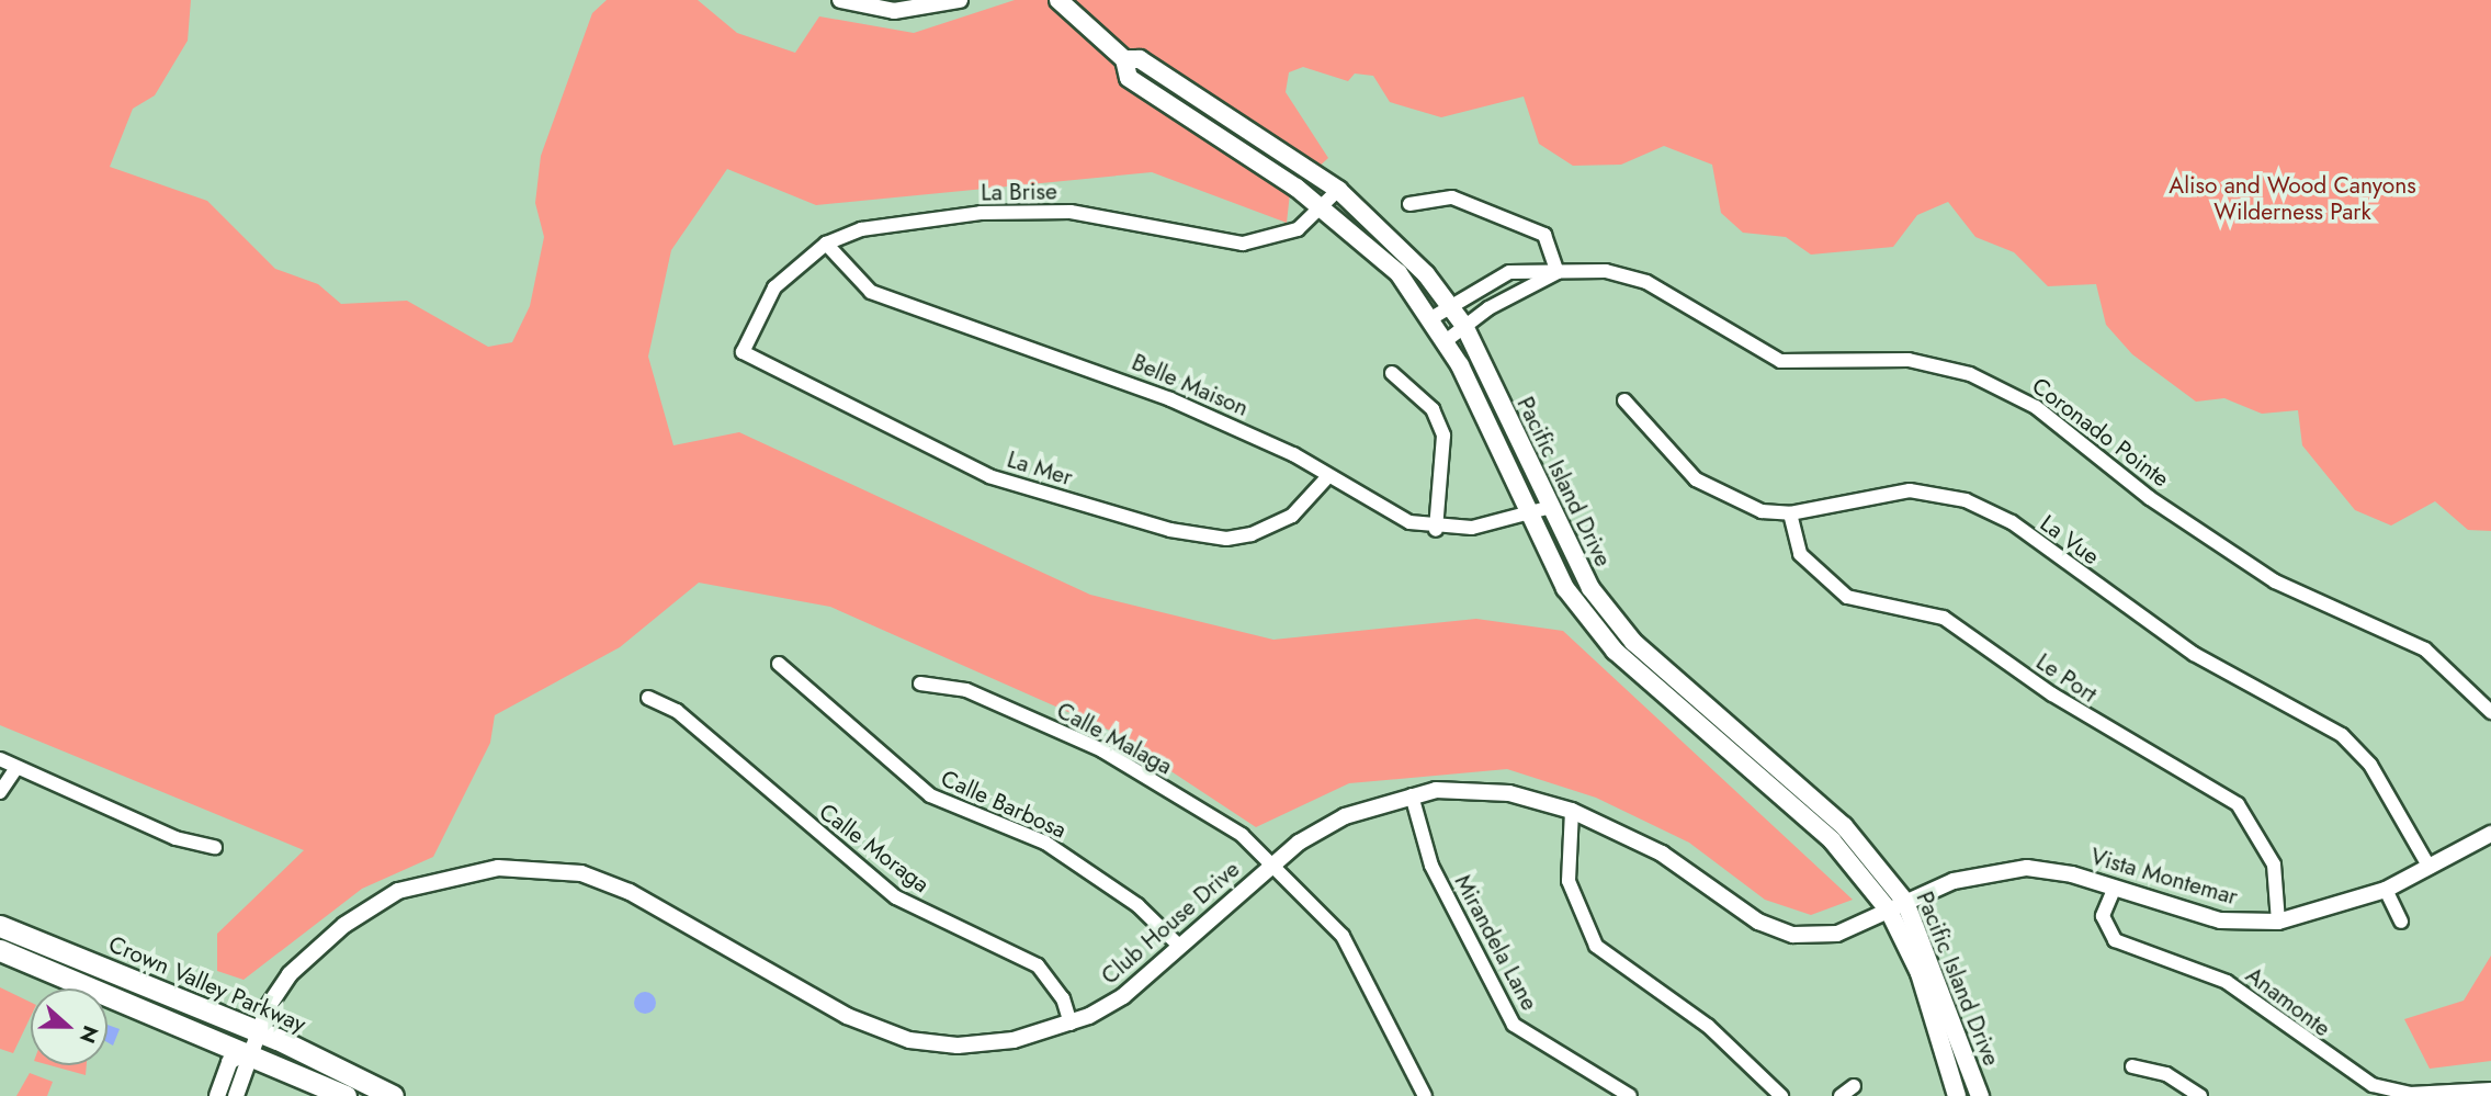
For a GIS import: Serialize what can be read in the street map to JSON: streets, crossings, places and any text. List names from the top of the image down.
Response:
{
  "streets": {
    "main road": ["Pacific Island Drive", "Crown Valley Parkway"],
    "street": [
      "La Brise",
      "Belle Maison",
      "Coronado Pointe",
      "La Mer",
      "La Vue",
      "Le Port",
      "Calle Malaga",
      "Calle Barbosa",
      "Calle Moraga",
      "Vista Montemar",
      "Club House Drive",
      "Mirandela Lane",
      "Anamonte"
    ]
  },
  "crossings": [
    ["La Brise", "Belle Maison"],
    ["La Brise", "La Mer"],
    ["La Brise", "Pacific Island Drive"],
    ["Belle Maison", "La Mer"],
    ["Belle Maison", "Pacific Island Drive"],
    ["Coronado Pointe", "Pacific Island Drive"],
    ["Pacific Island Drive", "Vista Montemar"],
    ["Pacific Island Drive", "Club House Drive"],
    ["La Vue", "Le Port"],
    ["La Vue", "Vista Montemar"],
    ["Le Port", "Vista Montemar"],
    ["Calle Malaga", "Club House Drive"],
    ["Calle Barbosa", "Club House Drive"],
    ["Calle Moraga", "Club House Drive"],
    ["Vista Montemar", "Club House Drive"],
    ["Vista Montemar", "Anamonte"],
    ["Club House Drive", "Mirandela Lane"],
    ["Club House Drive", "Crown Valley Parkway"]
  ],
  "parks": ["Aliso and Wood Canyons Wilderness Park"],
  "north": "right"
}
